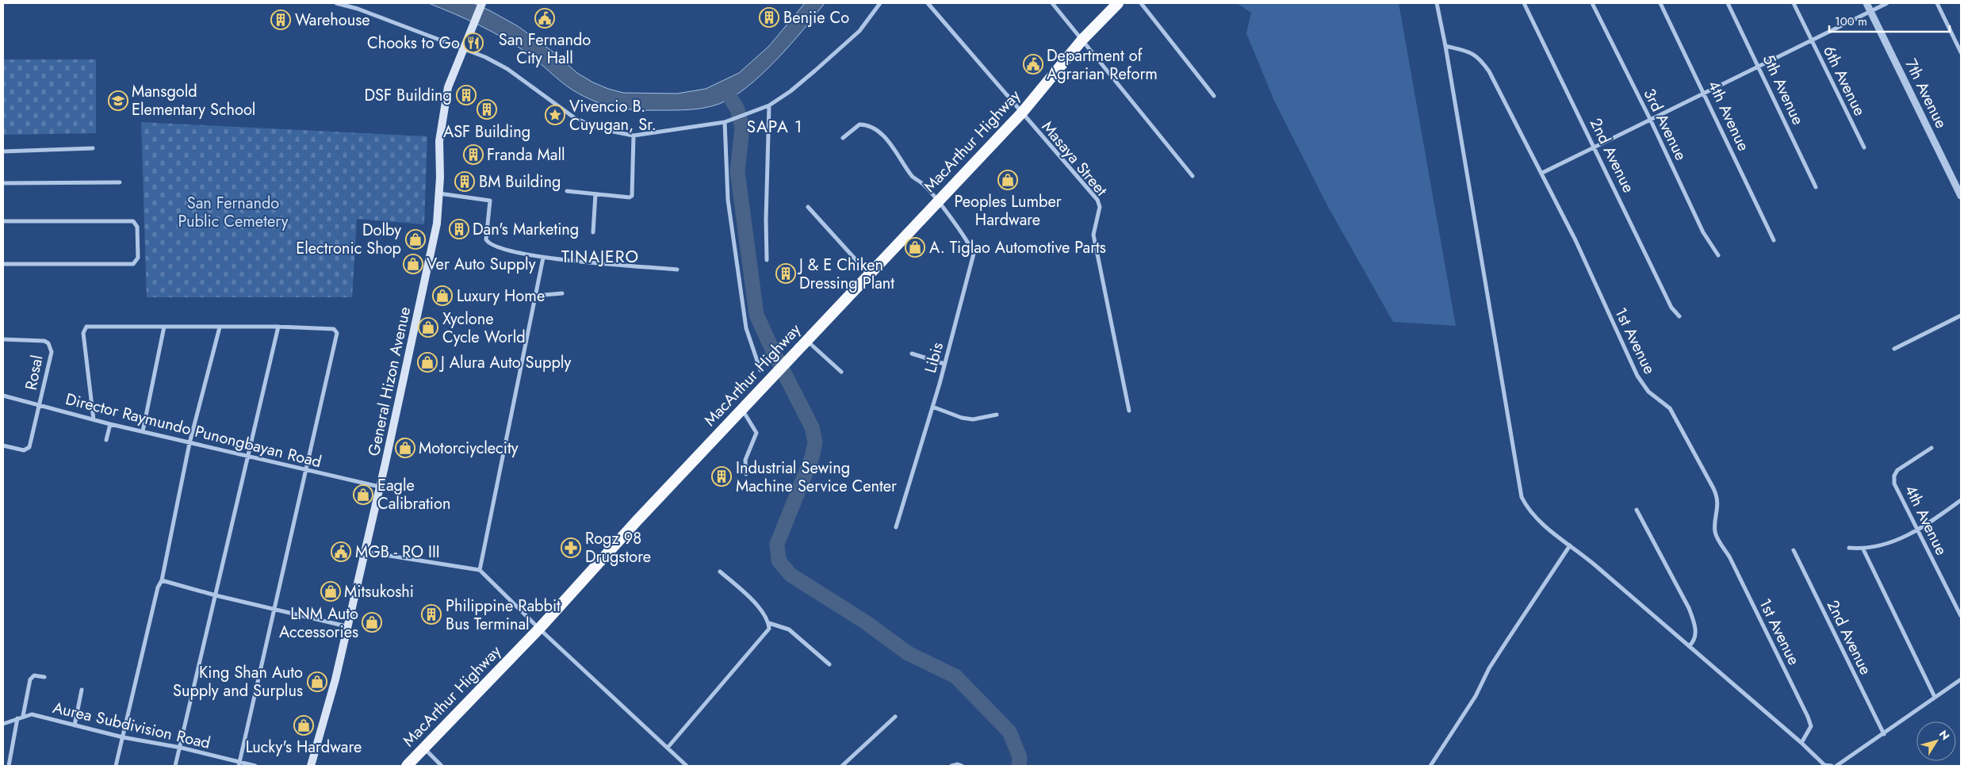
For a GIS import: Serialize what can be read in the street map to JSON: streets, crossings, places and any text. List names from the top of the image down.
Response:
{
  "streets": {
    "highway": ["MacArthur Highway"],
    "main road": ["General Hizon Avenue"],
    "street": [
      "6th Avenue",
      "5th Avenue",
      "7th Avenue",
      "4th Avenue",
      "3rd Avenue",
      "2nd Avenue",
      "Masaya Street",
      "1st Avenue",
      "Libis",
      "Rosal",
      "Director Raymundo Punongbayan Road",
      "Aurea Subdivision Road"
    ]
  },
  "crossings": [
    ["MacArthur Highway", "Masaya Street"],
    ["MacArthur Highway", "Libis"],
    ["Rosal", "Director Raymundo Punongbayan Road"],
    ["General Hizon Avenue", "Director Raymundo Punongbayan Road"]
  ],
  "districts": ["SAPA 1", "TINAJERO"],
  "parks": ["San Fernando Public Cemetery"],
  "places": {
    "building": [
      "Benjie Co",
      "Warehouse",
      "DSF Building",
      "ASF Building",
      "Franda Mall",
      "BM Building",
      "Dan's Marketing",
      "J & E Chiken Dressing Plant",
      "Industrial Sewing Machine Service Center",
      "Philippine Rabbit Bus Terminal"
    ],
    "public building": ["San Fernando City Hall", "Department of Agrarian Reform", "MGB - RO III"],
    "restaurant": ["Chooks to Go"],
    "school or university": ["Mansgold Elementary School"],
    "place": ["Vivencio B. Cuyugan, Sr."],
    "shop": [
      "Peoples Lumber Hardware",
      "Dolby Electronic Shop",
      "A. Tiglao Automotive Parts",
      "Ver Auto Supply",
      "Luxury Home",
      "Xyclone Cycle World",
      "J Alura Auto Supply",
      "Motorciyclecity",
      "Eagle Calibration",
      "Mitsukoshi",
      "LNM Auto Accessories",
      "King Shan Auto Supply and Surplus",
      "Lucky's Hardware"
    ],
    "pharmacy": ["Rogz 98 Drugstore"]
  },
  "scale_bar": "100 m",
  "north": "top right"
}
